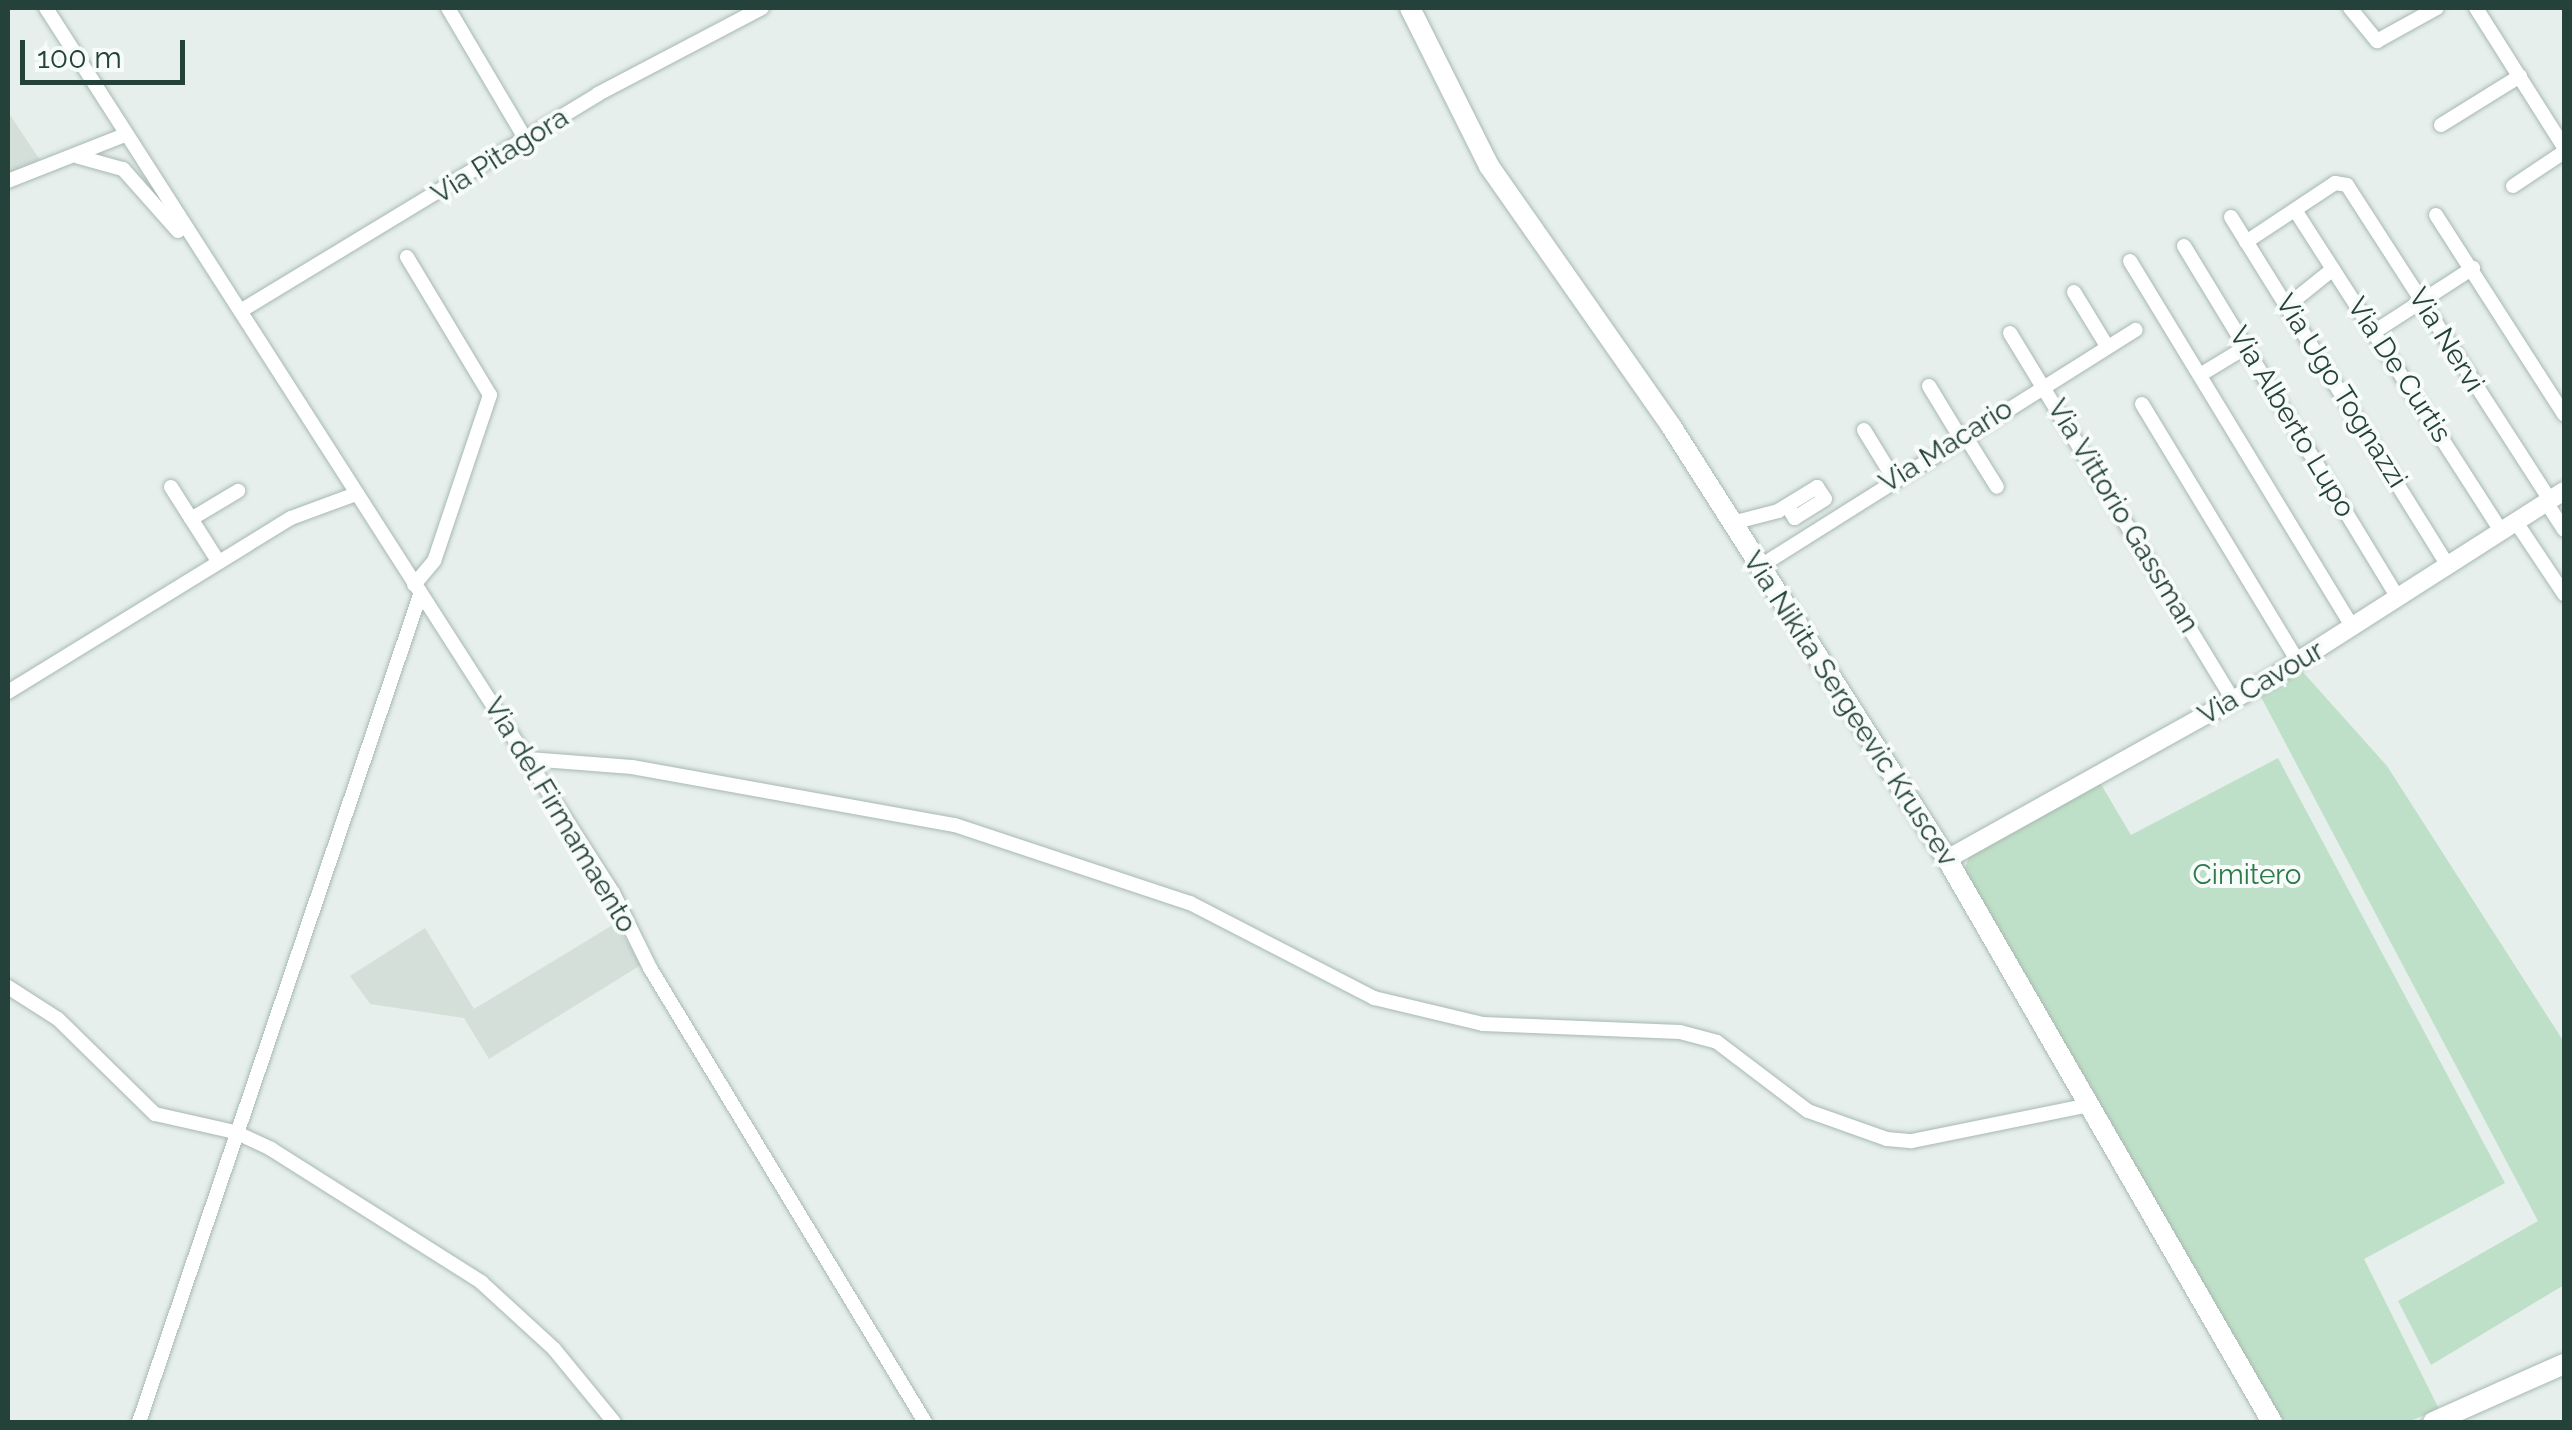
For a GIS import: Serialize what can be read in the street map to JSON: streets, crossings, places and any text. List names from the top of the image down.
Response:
{
  "streets": {
    "main road": ["Via Nikita Sergeevic Kruscev"],
    "street": [
      "Via Pitagora",
      "Via Nervi",
      "Via De Curtis",
      "Via Ugo Tognazzi",
      "Via Alberto Lupo",
      "Via Macario",
      "Via Vittorio Gassman",
      "Via Cavour",
      "Via del Firmamaento"
    ]
  },
  "crossings": [
    ["Via Pitagora", "Via del Firmamaento"],
    ["Via Nervi", "Via De Curtis"],
    ["Via Nervi", "Via Cavour"],
    ["Via De Curtis", "Via Cavour"],
    ["Via Ugo Tognazzi", "Via Cavour"],
    ["Via Alberto Lupo", "Via Cavour"],
    ["Via Macario", "Via Vittorio Gassman"],
    ["Via Macario", "Via Nikita Sergeevic Kruscev"],
    ["Via Vittorio Gassman", "Via Cavour"],
    ["Via Cavour", "Via Nikita Sergeevic Kruscev"]
  ],
  "parks": ["Cimitero"],
  "scale_bar": "100 m"
}
